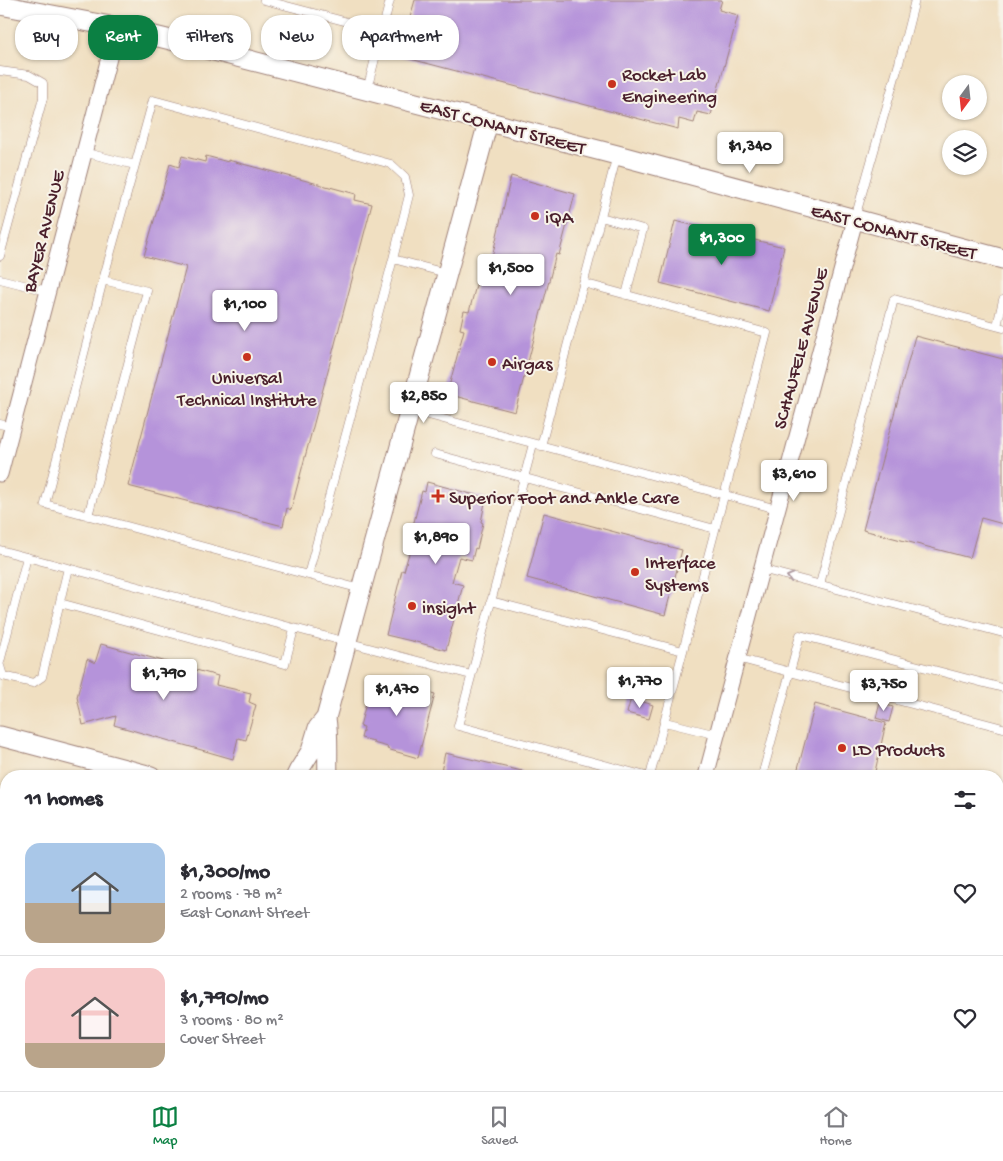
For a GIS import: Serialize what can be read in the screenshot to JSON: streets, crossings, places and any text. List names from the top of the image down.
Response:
{
  "streets": {
    "street": ["EAST CONANT STREET", "BAYER AVENUE", "SCHAUFELE AVENUE"]
  },
  "crossings": [
    ["EAST CONANT STREET", "SCHAUFELE AVENUE"]
  ],
  "places": {
    "other": [
      "Rocket Lab Engineering",
      "iQA",
      "Universal Technical Institute",
      "Airgas",
      "Interface Systems",
      "insight",
      "LD Products"
    ],
    "health": ["Superior Foot and Ankle Care"]
  },
  "north": "bottom",
  "page": {
    "chip": [
      "Buy",
      "Rent",
      "Filters",
      "New",
      "Apartment"
    ],
    "price": [
      "$1,340",
      "$1,300",
      "$1,500",
      "$1,100",
      "$2,850",
      "$3,610",
      "$1,890",
      "$1,790",
      "$1,770",
      "$3,750",
      "$1,470"
    ],
    "heading": "11 homes",
    "list": [
      {
        "name": "$1,300/mo",
        "note": "2 rooms · 78 m² · East Conant Street"
      },
      {
        "name": "$1,790/mo",
        "note": "3 rooms · 80 m² · Cover Street"
      }
    ],
    "tabs": ["Map", "Saved", "Home"]
  }
}
